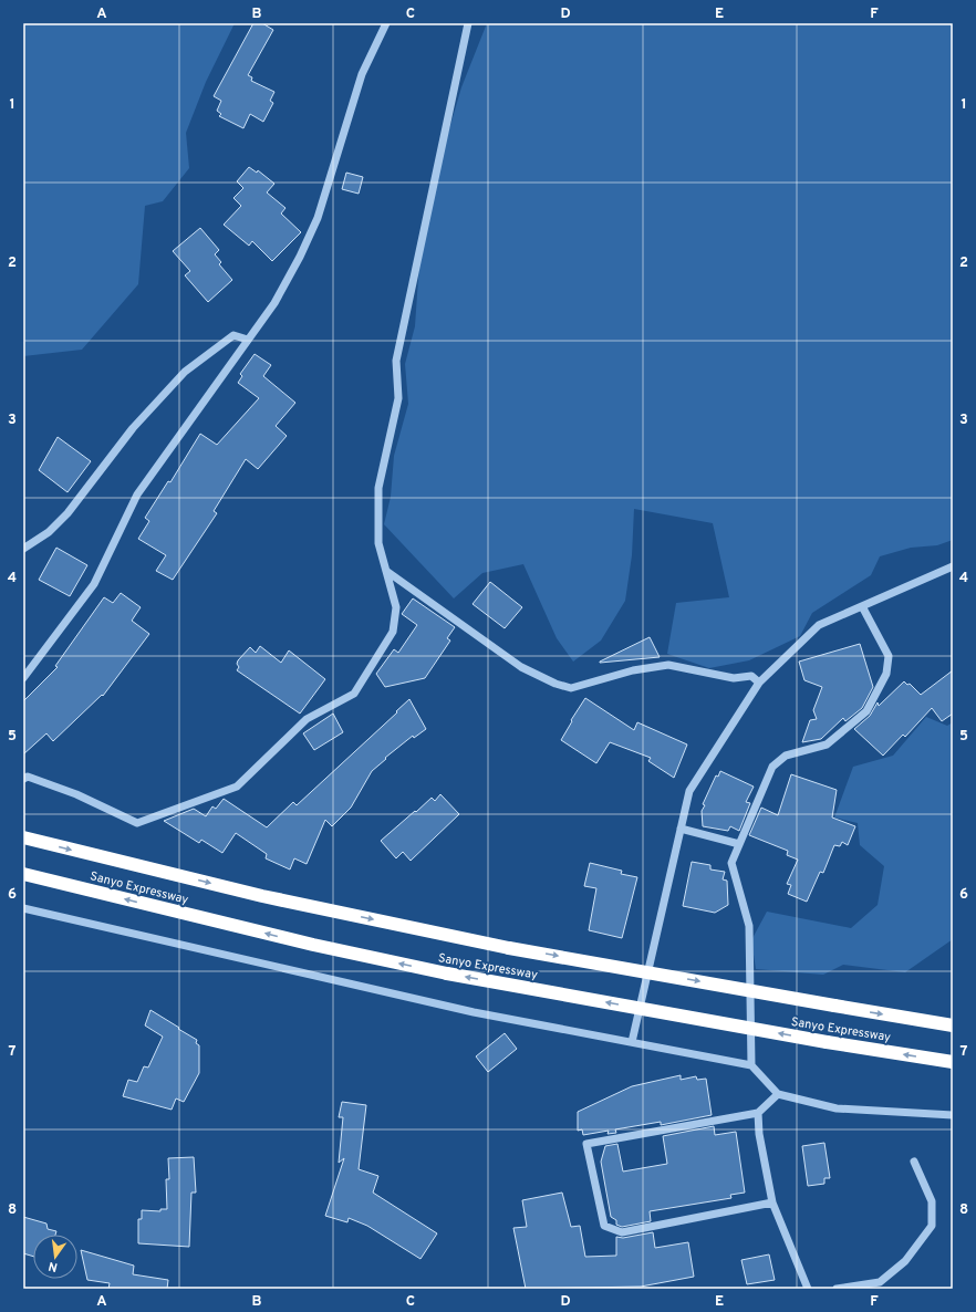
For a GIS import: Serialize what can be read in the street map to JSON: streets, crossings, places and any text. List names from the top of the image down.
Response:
{
  "streets": {
    "highway": ["Sanyo Expressway"]
  },
  "north": "bottom",
  "grid": {
    "columns": [
      "A",
      "B",
      "C",
      "D",
      "E",
      "F"
    ],
    "rows": [
      "1",
      "2",
      "3",
      "4",
      "5",
      "6",
      "7",
      "8"
    ]
  }
}
